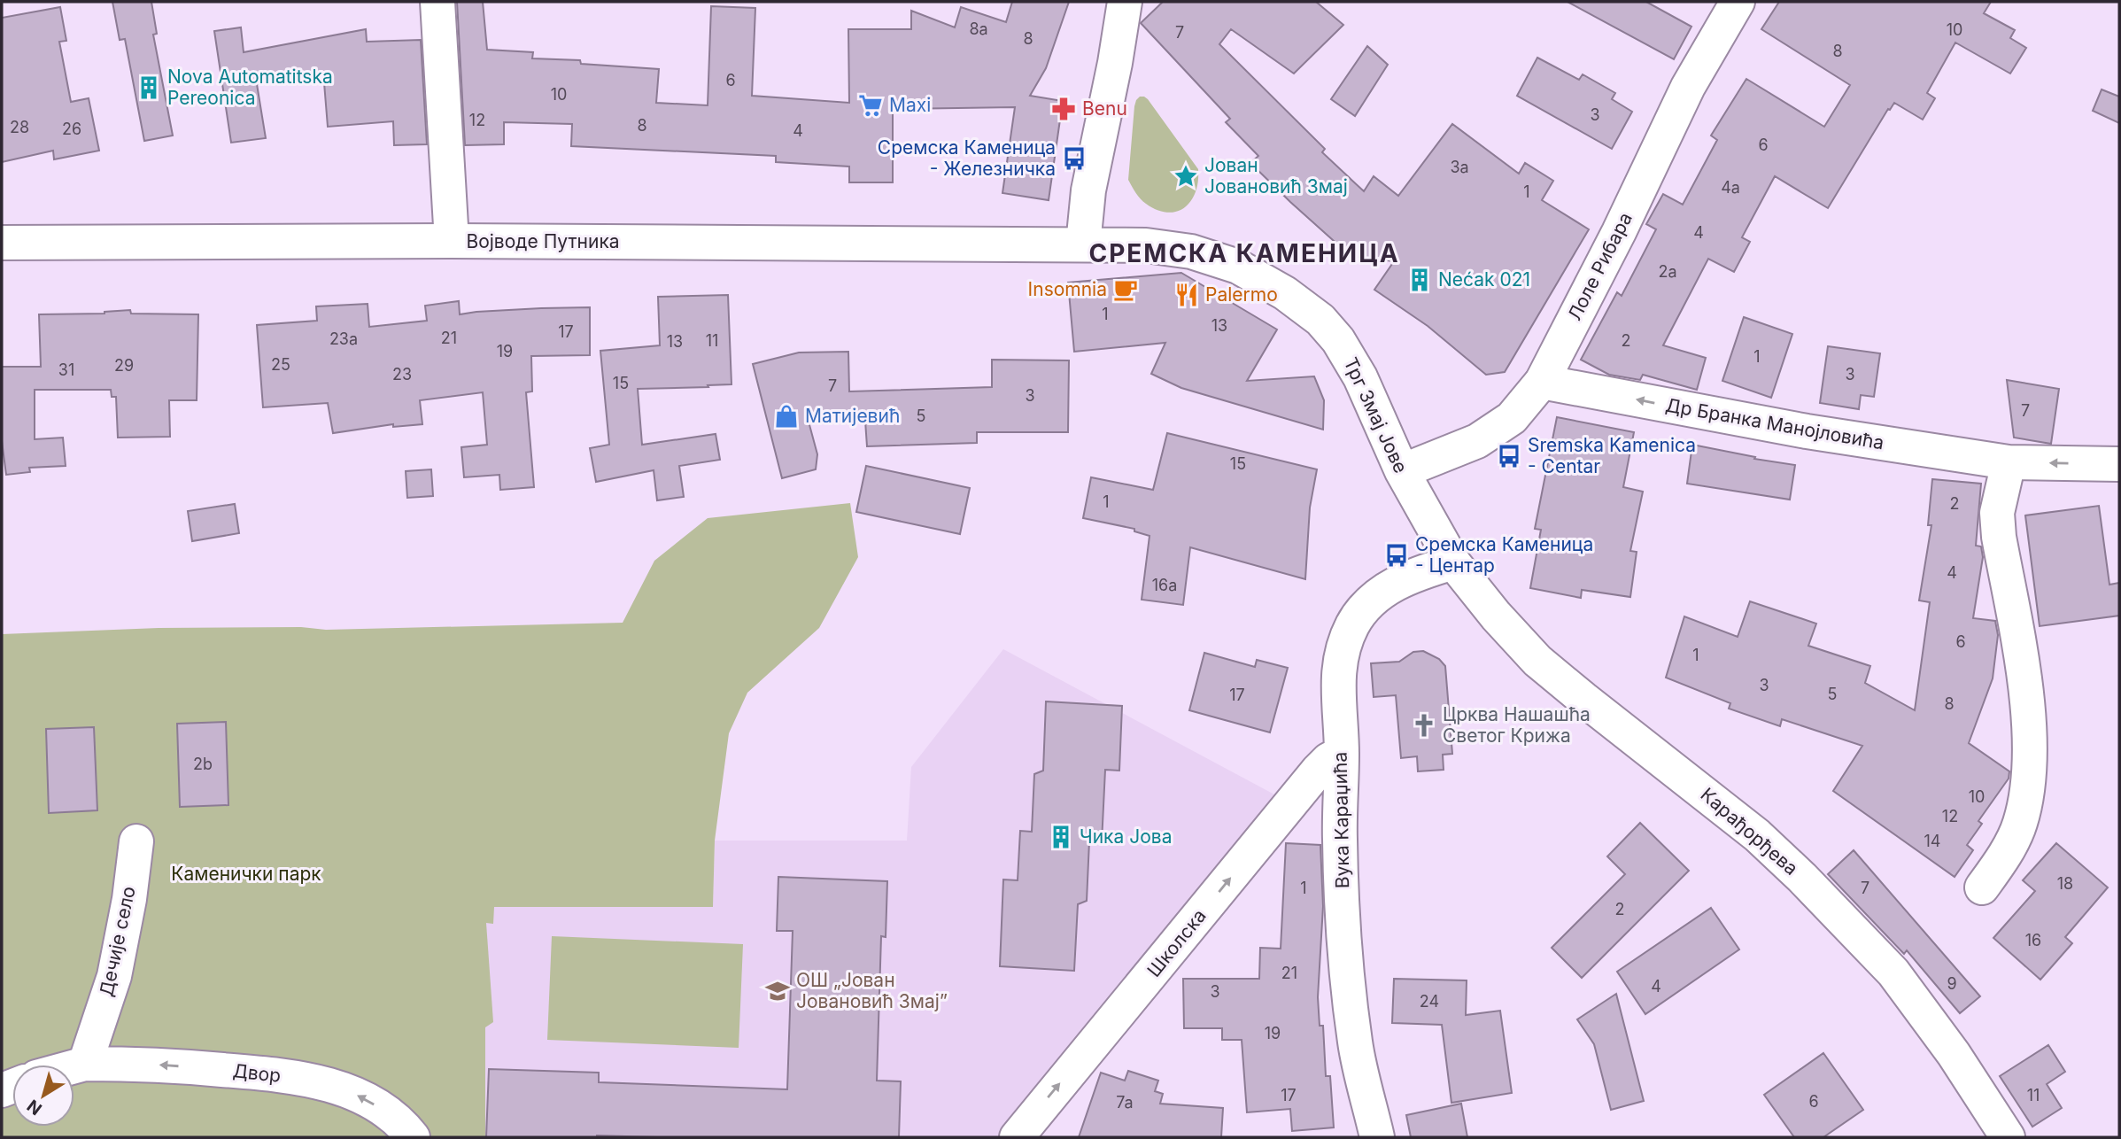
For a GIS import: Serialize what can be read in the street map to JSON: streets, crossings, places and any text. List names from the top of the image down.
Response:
{
  "streets": {
    "street": [
      "Војводе Путника",
      "Лоле Рибара",
      "Трг Змај Јове",
      "Др Бранка Манојловића",
      "Вука Караџића",
      "Карађорђева",
      "Дечије село",
      "Школска",
      "Двор"
    ]
  },
  "crossings": [
    ["Војводе Путника", "Трг Змај Јове"],
    ["Лоле Рибара", "Трг Змај Јове"],
    ["Лоле Рибара", "Др Бранка Манојловића"],
    ["Трг Змај Јове", "Вука Караџића"],
    ["Трг Змај Јове", "Карађорђева"],
    ["Вука Караџића", "Карађорђева"],
    ["Вука Караџића", "Школска"],
    ["Дечије село", "Двор"]
  ],
  "one_way": ["Др Бранка Манојловића", "Школска", "Двор"],
  "districts": ["СРЕМСКА КАМЕНИЦА"],
  "parks": ["Каменички парк"],
  "places": {
    "building": ["Nova Automatitska Pereonica", "Nećak 021", "Чика Јова"],
    "supermarket": ["Maxi"],
    "pharmacy": ["Benu"],
    "bus stop": ["Сремска Каменица - Железничка", "Sremska Kamenica - Centar", "Сремска Каменица - Центар"],
    "place": ["Јован Јовановић Змај"],
    "cafe": ["Insomnia"],
    "restaurant": ["Palermo"],
    "shop": ["Матијевић"],
    "church": ["Црква Нашашћа Светог Крижа"],
    "school or university": ["ОШ „Јован Јовановић Змај”"]
  },
  "house_numbers": [
    "8a",
    "10",
    "7",
    "8",
    "8",
    "6",
    "10",
    "3",
    "12",
    "8",
    "28",
    "26",
    "4",
    "6",
    "3a",
    "4a",
    "1",
    "4",
    "2a",
    "1",
    "13",
    "17",
    "21",
    "23a",
    "11",
    "2",
    "13",
    "19",
    "1",
    "25",
    "29",
    "31",
    "23",
    "3",
    "15",
    "7",
    "3",
    "7",
    "5",
    "15",
    "1",
    "2",
    "4",
    "16a",
    "6",
    "1",
    "3",
    "5",
    "17",
    "8",
    "2b",
    "10",
    "12",
    "14",
    "18",
    "1",
    "7",
    "2",
    "16",
    "21",
    "9",
    "4",
    "3",
    "24",
    "19",
    "17",
    "11",
    "6",
    "7a"
  ],
  "north": "bottom left"
}
